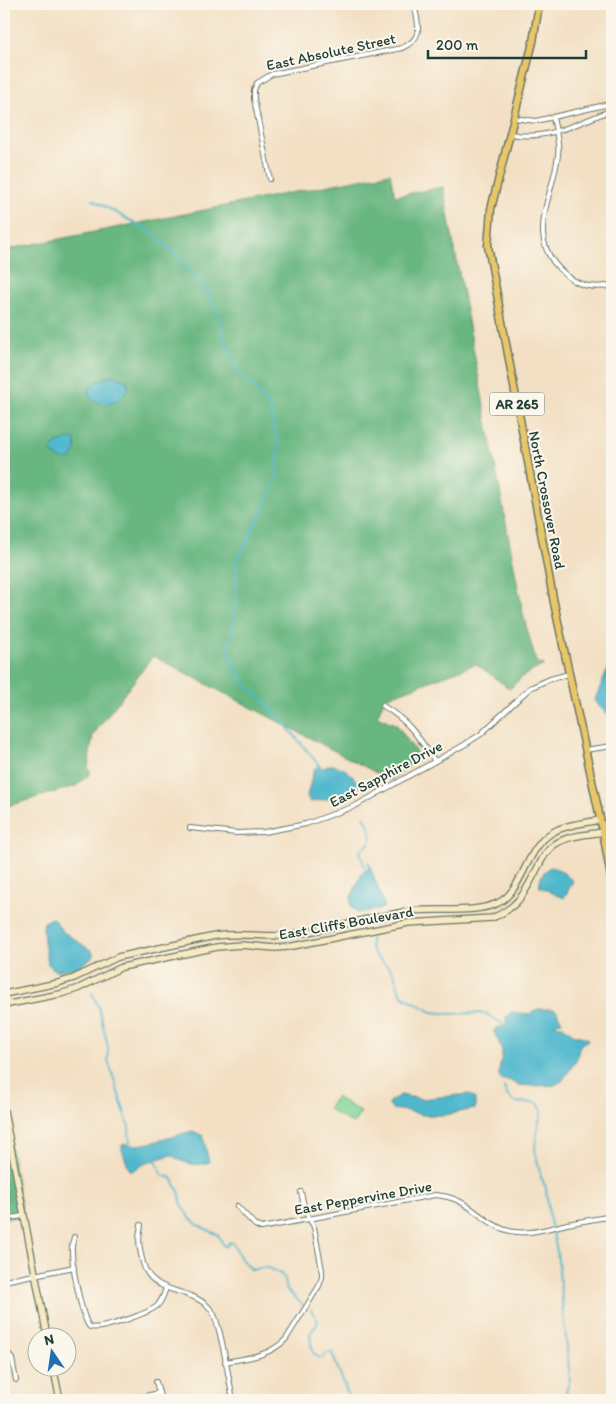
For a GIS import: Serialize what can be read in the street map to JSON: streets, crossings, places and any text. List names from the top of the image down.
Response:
{
  "streets": {
    "main road": ["AR 265", "North Crossover Road"],
    "street": [
      "East Absolute Street",
      "East Sapphire Drive",
      "East Cliffs Boulevard",
      "East Peppervine Drive"
    ]
  },
  "crossings": [
    ["North Crossover Road", "East Sapphire Drive"],
    ["North Crossover Road", "East Cliffs Boulevard"]
  ],
  "scale_bar": "200 m",
  "north": "top"
}
